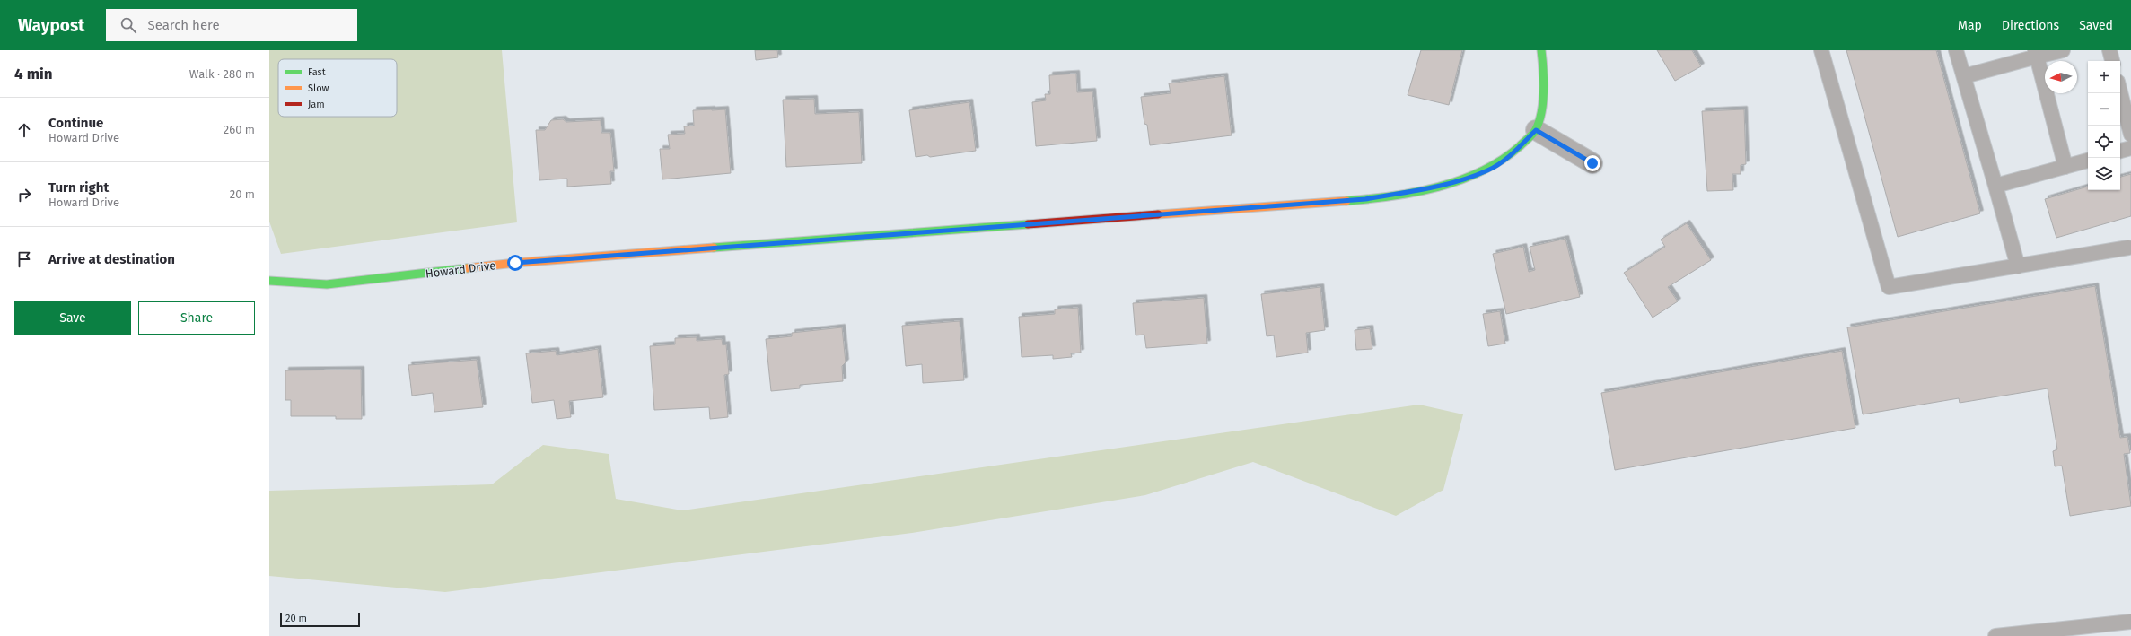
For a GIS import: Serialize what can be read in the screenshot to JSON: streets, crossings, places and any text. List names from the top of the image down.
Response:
{
  "streets": {
    "street": ["Howard Drive"]
  },
  "legend": ["Fast", "Slow", "Jam"],
  "scale_bar": "20 m",
  "north": "left",
  "page": {
    "header": "Waypost",
    "search": "Search here",
    "nav": ["Map", "Directions", "Saved"],
    "heading": ["4 min", "Walk · 280 m"],
    "map_buttons": ["+", "−"],
    "list": [
      ["Continue", "Howard Drive", "260 m"],
      ["Turn right", "Howard Drive", "20 m"],
      "Arrive at destination"
    ],
    "buttons": ["Save", "Share"],
    "scale": "20 m"
  }
}
